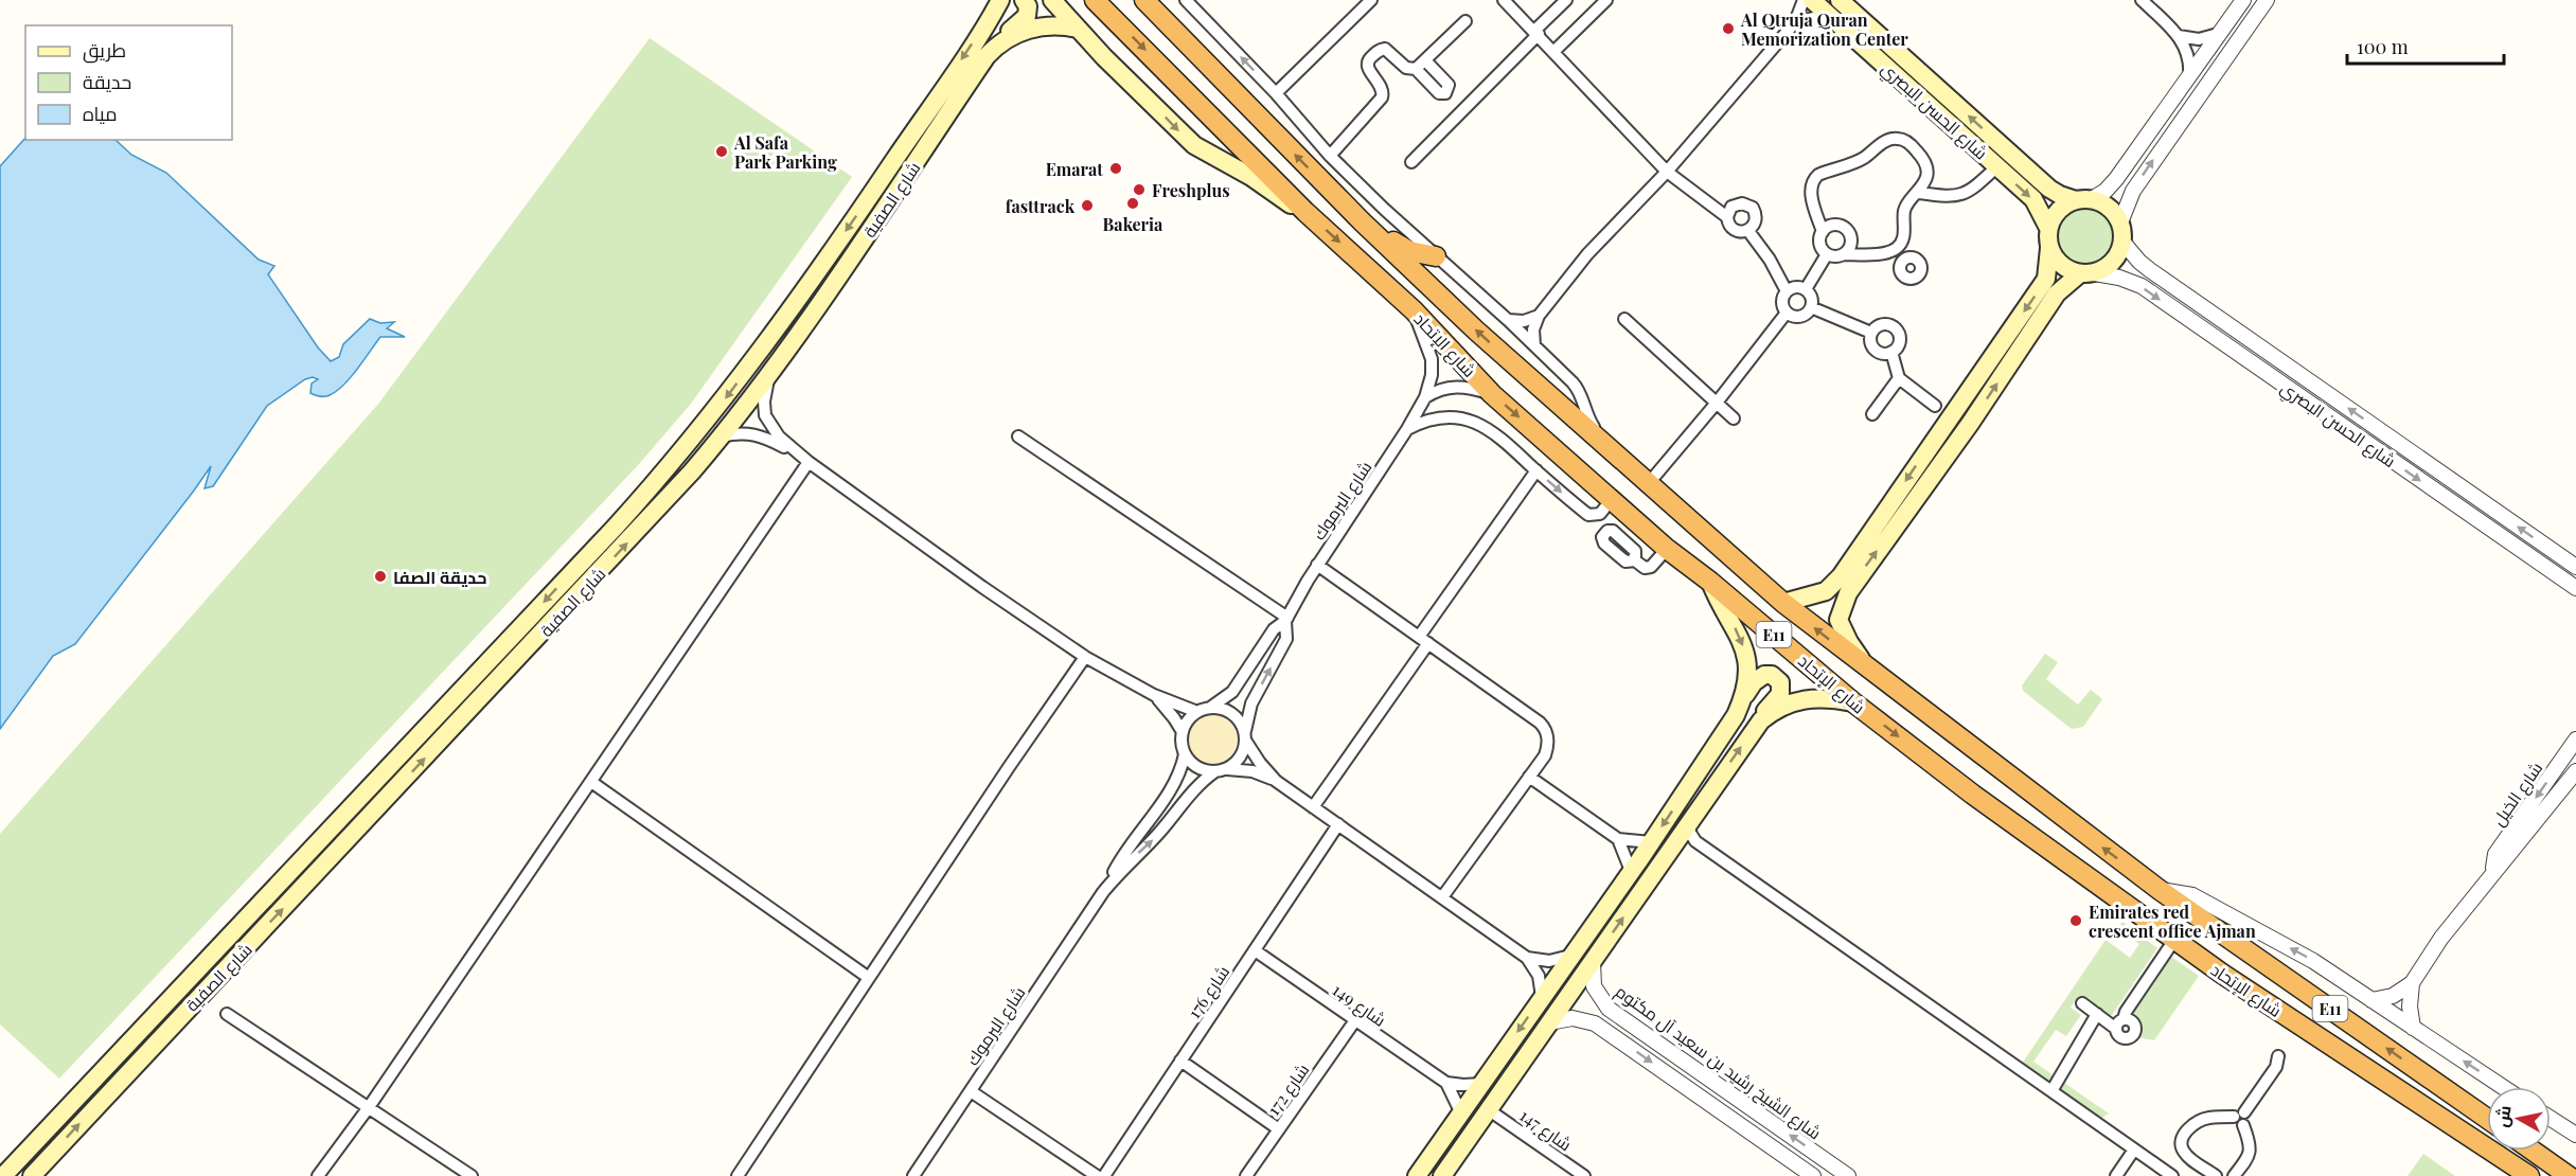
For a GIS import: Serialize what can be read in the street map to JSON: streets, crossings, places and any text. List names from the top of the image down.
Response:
{
  "streets": {
    "highway": ["شارع الإتحاد", "E11"],
    "main road": ["شارع الحسن البصري", "شارع الصفية"],
    "street": [
      "شارع اليرموك",
      "شارع الخيل",
      "شارع 176",
      "شارع 149",
      "شارع الشيخ رشيد بن سعيد آل مكتوم",
      "شارع 172",
      "شارع 147"
    ]
  },
  "crossings": [
    ["شارع الإتحاد", "شارع اليرموك"],
    ["شارع الإتحاد", "شارع الخيل"],
    ["شارع 176", "شارع 149"],
    ["شارع 149", "شارع 172"]
  ],
  "places": [
    "Al Qtruja Quran Memorization Center",
    "Al Safa Park Parking",
    "Emarat",
    "Freshplus",
    "Bakeria",
    "fasttrack",
    "حديقة الصفا",
    "Emirates red crescent office Ajman"
  ],
  "legend": ["طريق", "حديقة", "مياه"],
  "scale_bar": "100 m",
  "north": "left"
}
